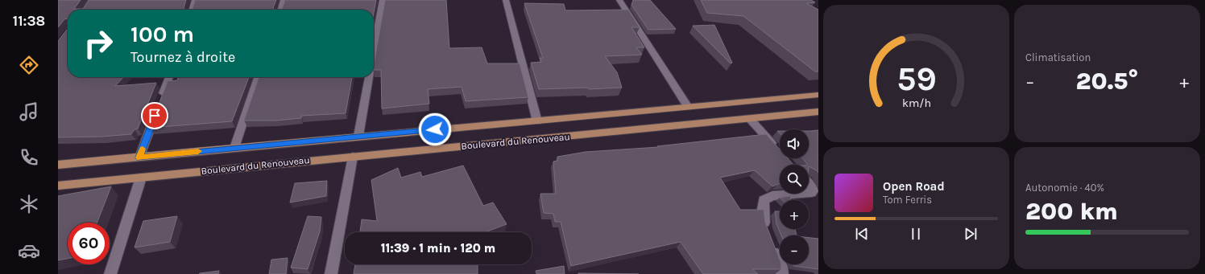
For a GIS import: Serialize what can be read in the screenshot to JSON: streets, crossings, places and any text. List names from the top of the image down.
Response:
{
  "streets": {
    "main road": ["Boulevard du Renouveau"]
  },
  "page": {
    "tabs": "11:38",
    "tile": [
      "Climatisation",
      ["Autonomie · 40%", "200 km"]
    ],
    "turn": ["100 m", "Tournez à droite"],
    "heat": ["−", "20.5°", "+"],
    "map_buttons": ["+", "−"],
    "song": ["Open Road", "Tom Ferris"],
    "limit": "60",
    "trip": "11:39 · 1 min · 120 m",
    "gauge": ["59", "km/h"]
  }
}
